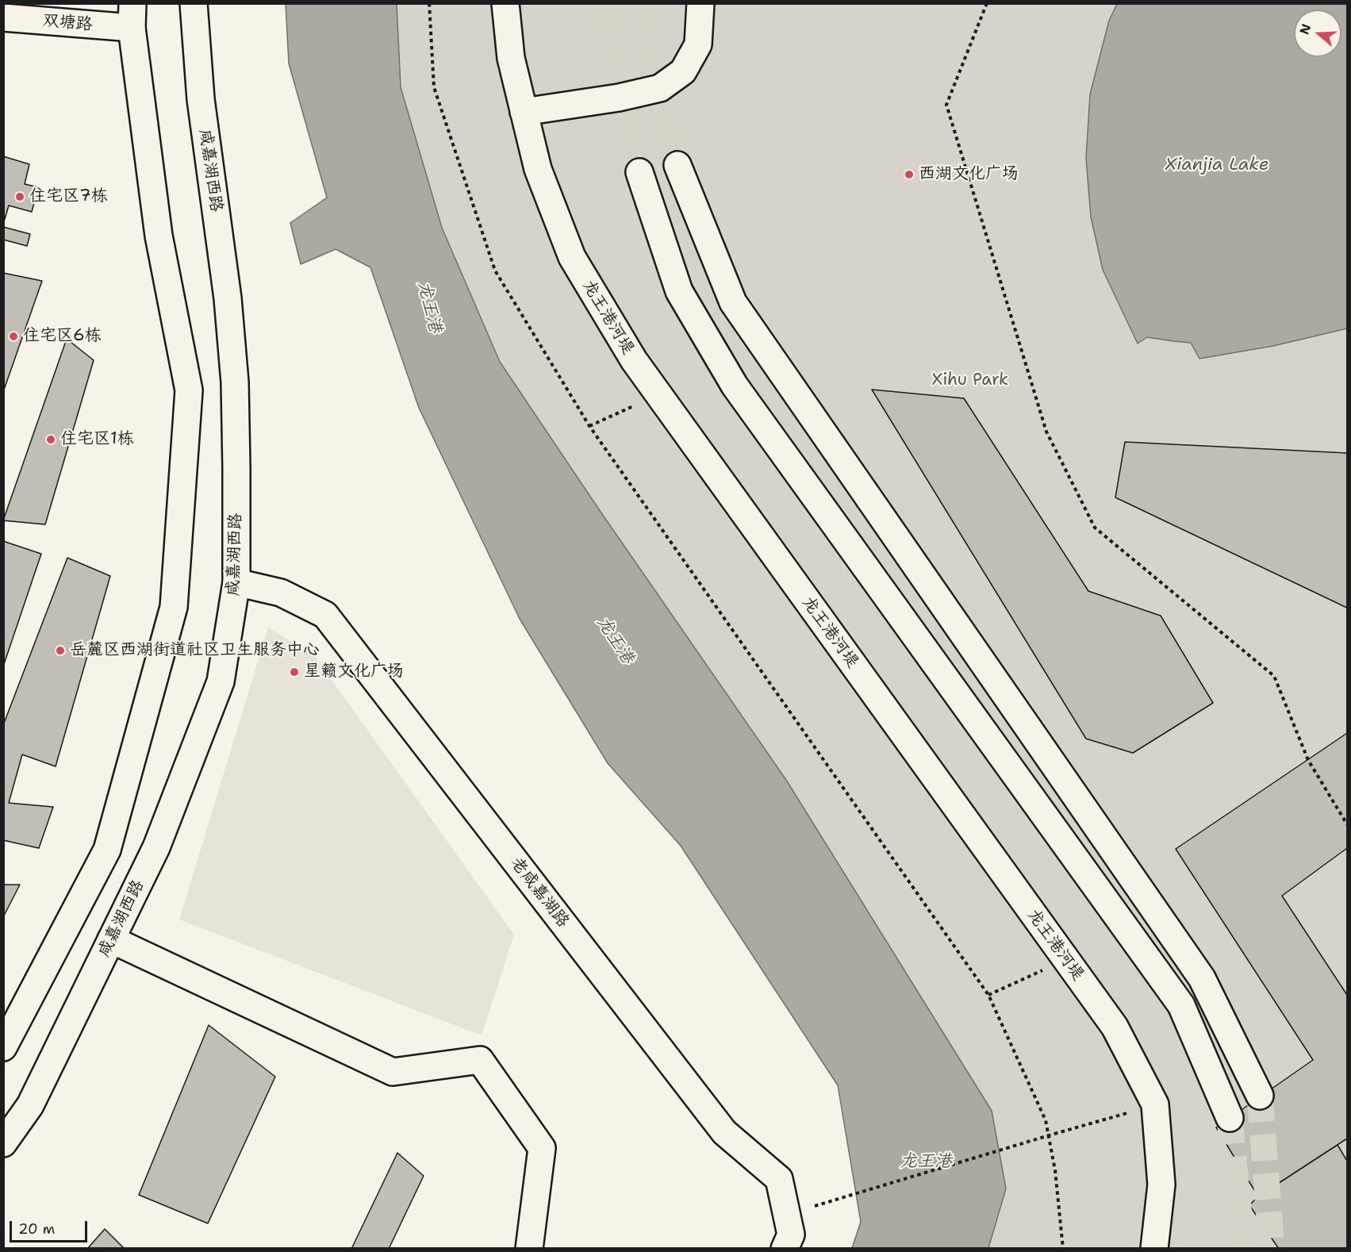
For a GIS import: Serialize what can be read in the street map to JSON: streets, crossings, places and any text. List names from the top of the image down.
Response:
{
  "streets": {
    "street": [
      "双塘路",
      "咸嘉湖西路",
      "龙王港河堤",
      "老咸嘉湖路"
    ]
  },
  "crossings": [
    ["咸嘉湖西路", "老咸嘉湖路"]
  ],
  "water": ["Xianjia Lake", "龙王港"],
  "parks": ["Xihu Park"],
  "places": [
    "西湖文化广场",
    "住宅区7栋",
    "住宅区6栋",
    "住宅区1栋",
    "岳麓区西湖街道社区卫生服务中心",
    "星籁文化广场"
  ],
  "scale_bar": "20 m",
  "north": "left"
}
